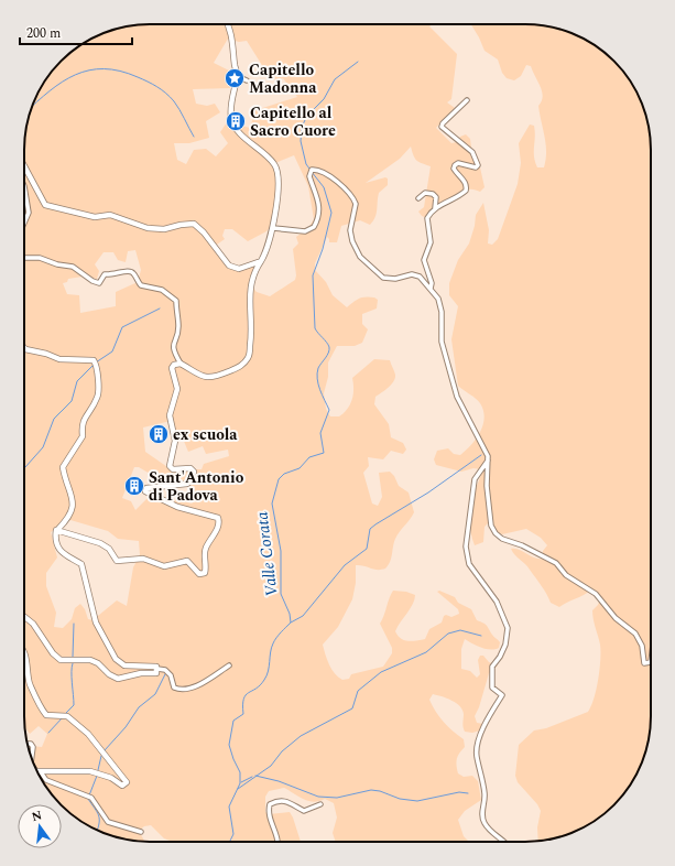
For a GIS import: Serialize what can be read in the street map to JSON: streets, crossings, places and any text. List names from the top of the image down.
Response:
{
  "water": ["Valle Corata"],
  "places": {
    "place": ["Capitello Madonna"],
    "building": ["Capitello al Sacro Cuore", "ex scuola", "Sant'Antonio di Padova"]
  },
  "scale_bar": "200 m",
  "north": "top"
}
